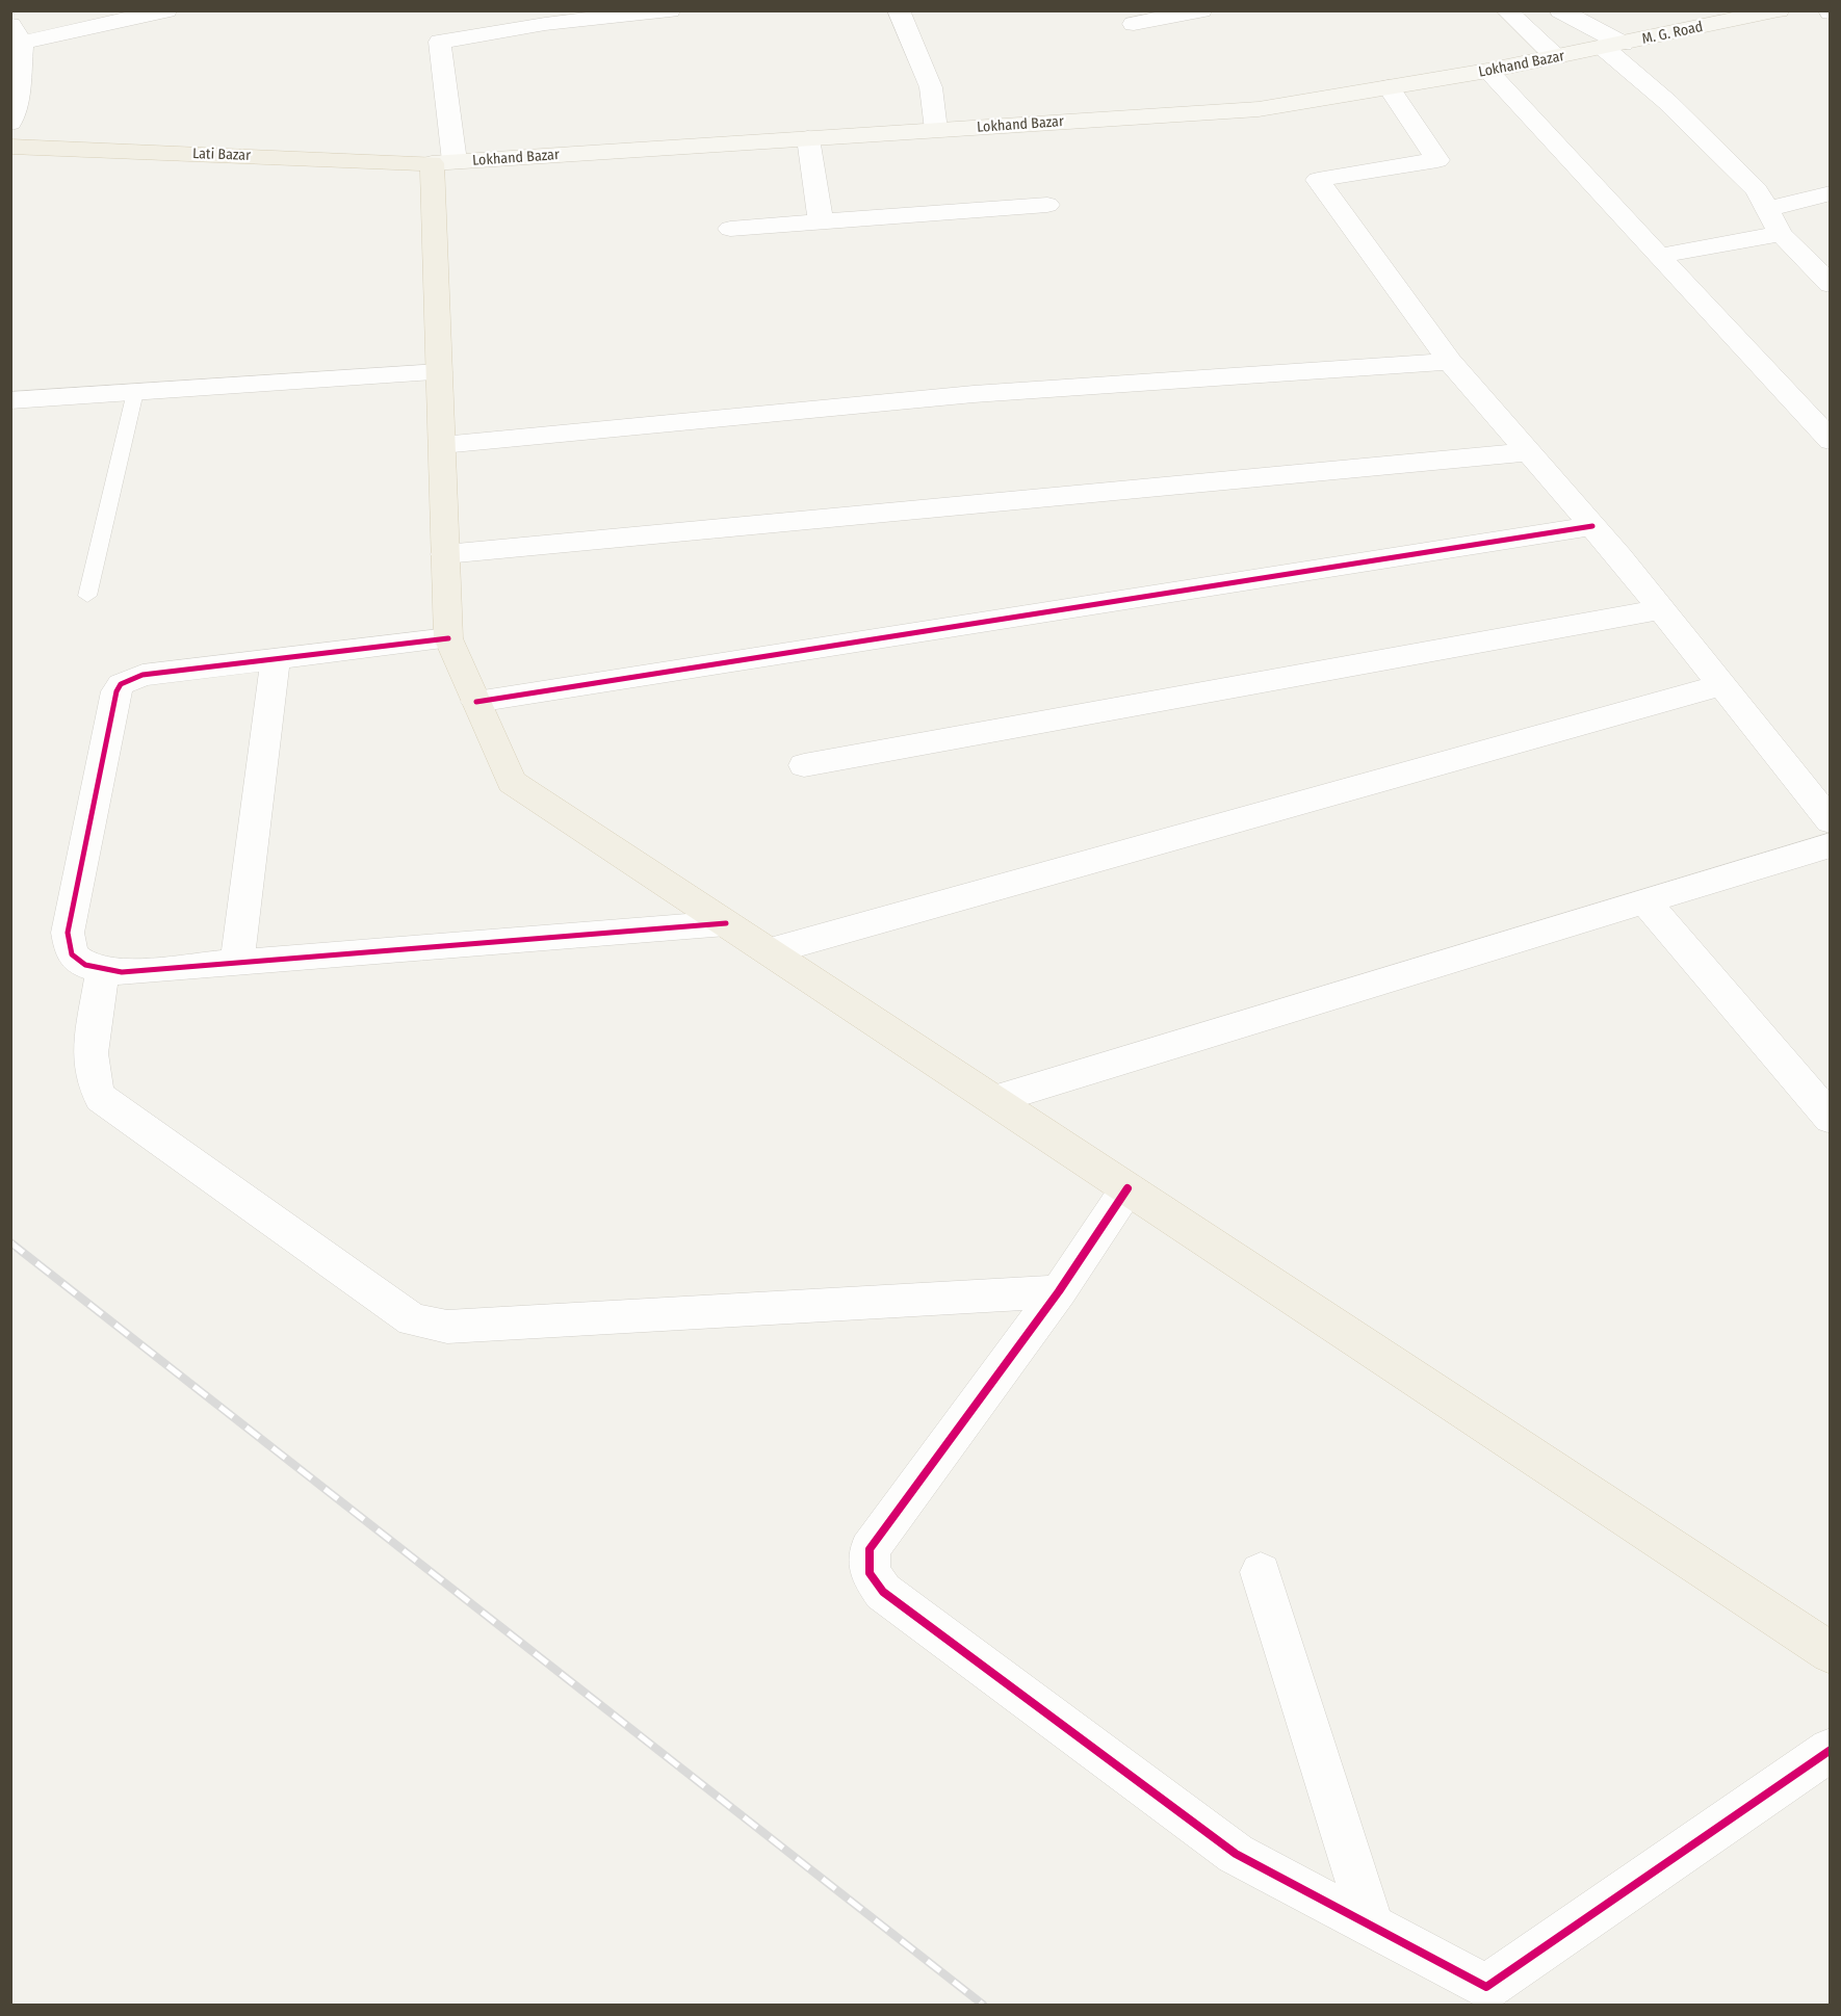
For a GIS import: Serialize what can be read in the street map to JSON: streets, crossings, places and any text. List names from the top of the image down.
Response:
{
  "streets": {
    "main road": ["M. G. Road", "Lokhand Bazar", "Lati Bazar"]
  },
  "crossings": [
    ["M. G. Road", "Lokhand Bazar"],
    ["Lokhand Bazar", "Lati Bazar"]
  ]
}
